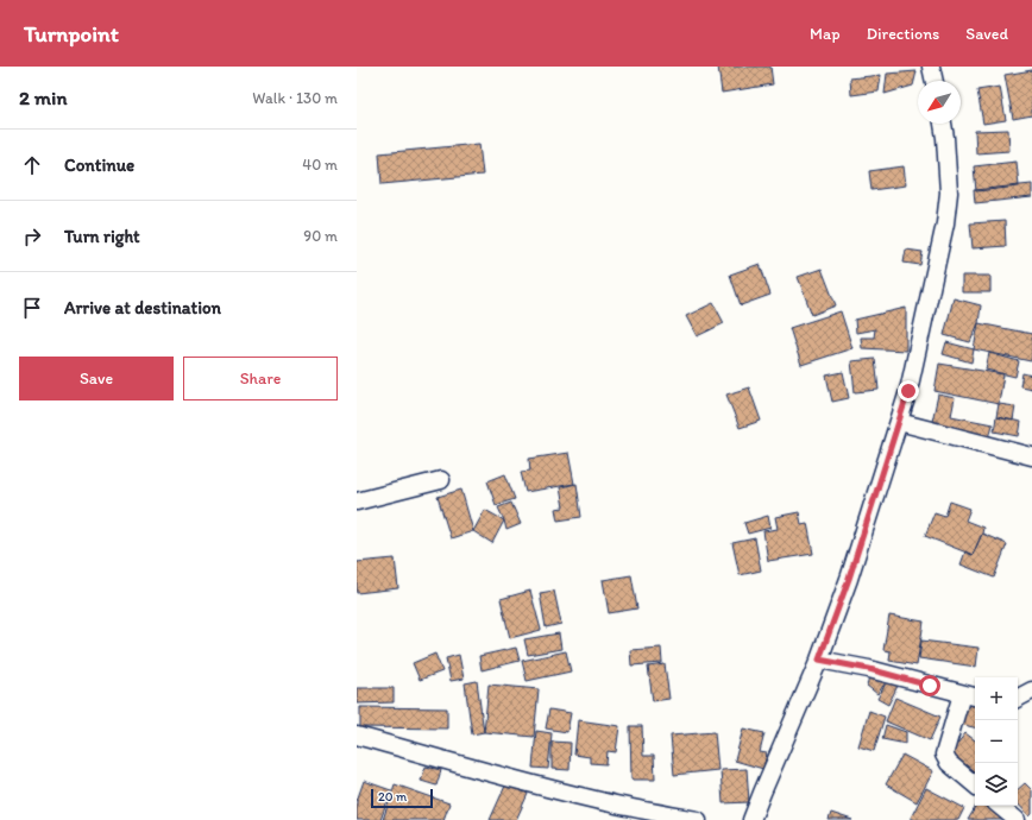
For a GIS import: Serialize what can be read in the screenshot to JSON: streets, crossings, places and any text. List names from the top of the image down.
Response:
{
  "scale_bar": "20 m",
  "north": "bottom left",
  "page": {
    "header": "Turnpoint",
    "nav": ["Map", "Directions", "Saved"],
    "heading": ["2 min", "Walk · 130 m"],
    "list": [
      ["Continue", "40 m"],
      ["Turn right", "90 m"],
      "Arrive at destination"
    ],
    "buttons": ["Save", "Share"],
    "map_buttons": ["+", "−"],
    "scale": "20 m"
  }
}
